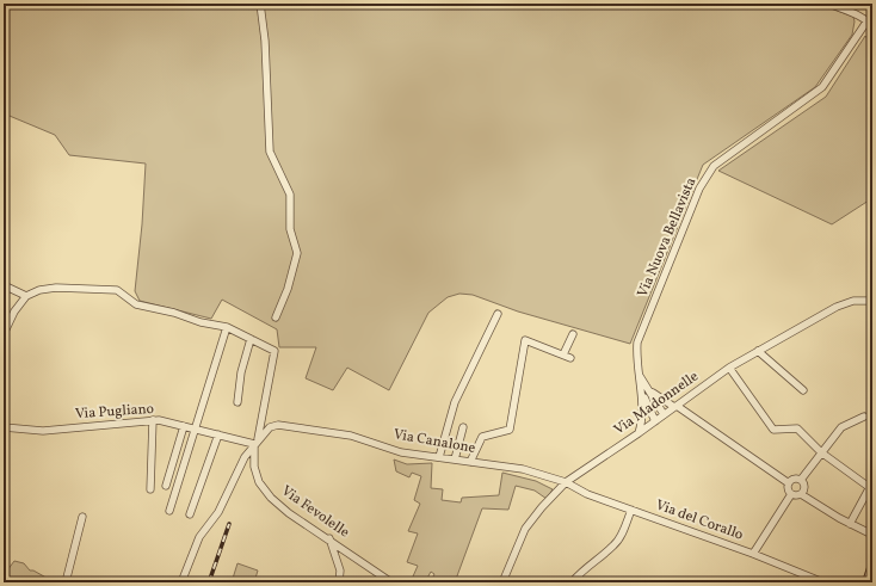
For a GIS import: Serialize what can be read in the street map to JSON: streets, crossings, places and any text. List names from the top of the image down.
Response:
{
  "streets": {
    "street": [
      "Via Nuova Bellavista",
      "Via Madonnelle",
      "Via Pugliano",
      "Via Canalone",
      "Via Fevolelle",
      "Via del Corallo"
    ]
  },
  "crossings": [
    ["Via Madonnelle", "Via Canalone"],
    ["Via Madonnelle", "Via del Corallo"],
    ["Via Pugliano", "Via Canalone"],
    ["Via Pugliano", "Via Fevolelle"],
    ["Via Canalone", "Via Fevolelle"],
    ["Via Canalone", "Via del Corallo"]
  ]
}
